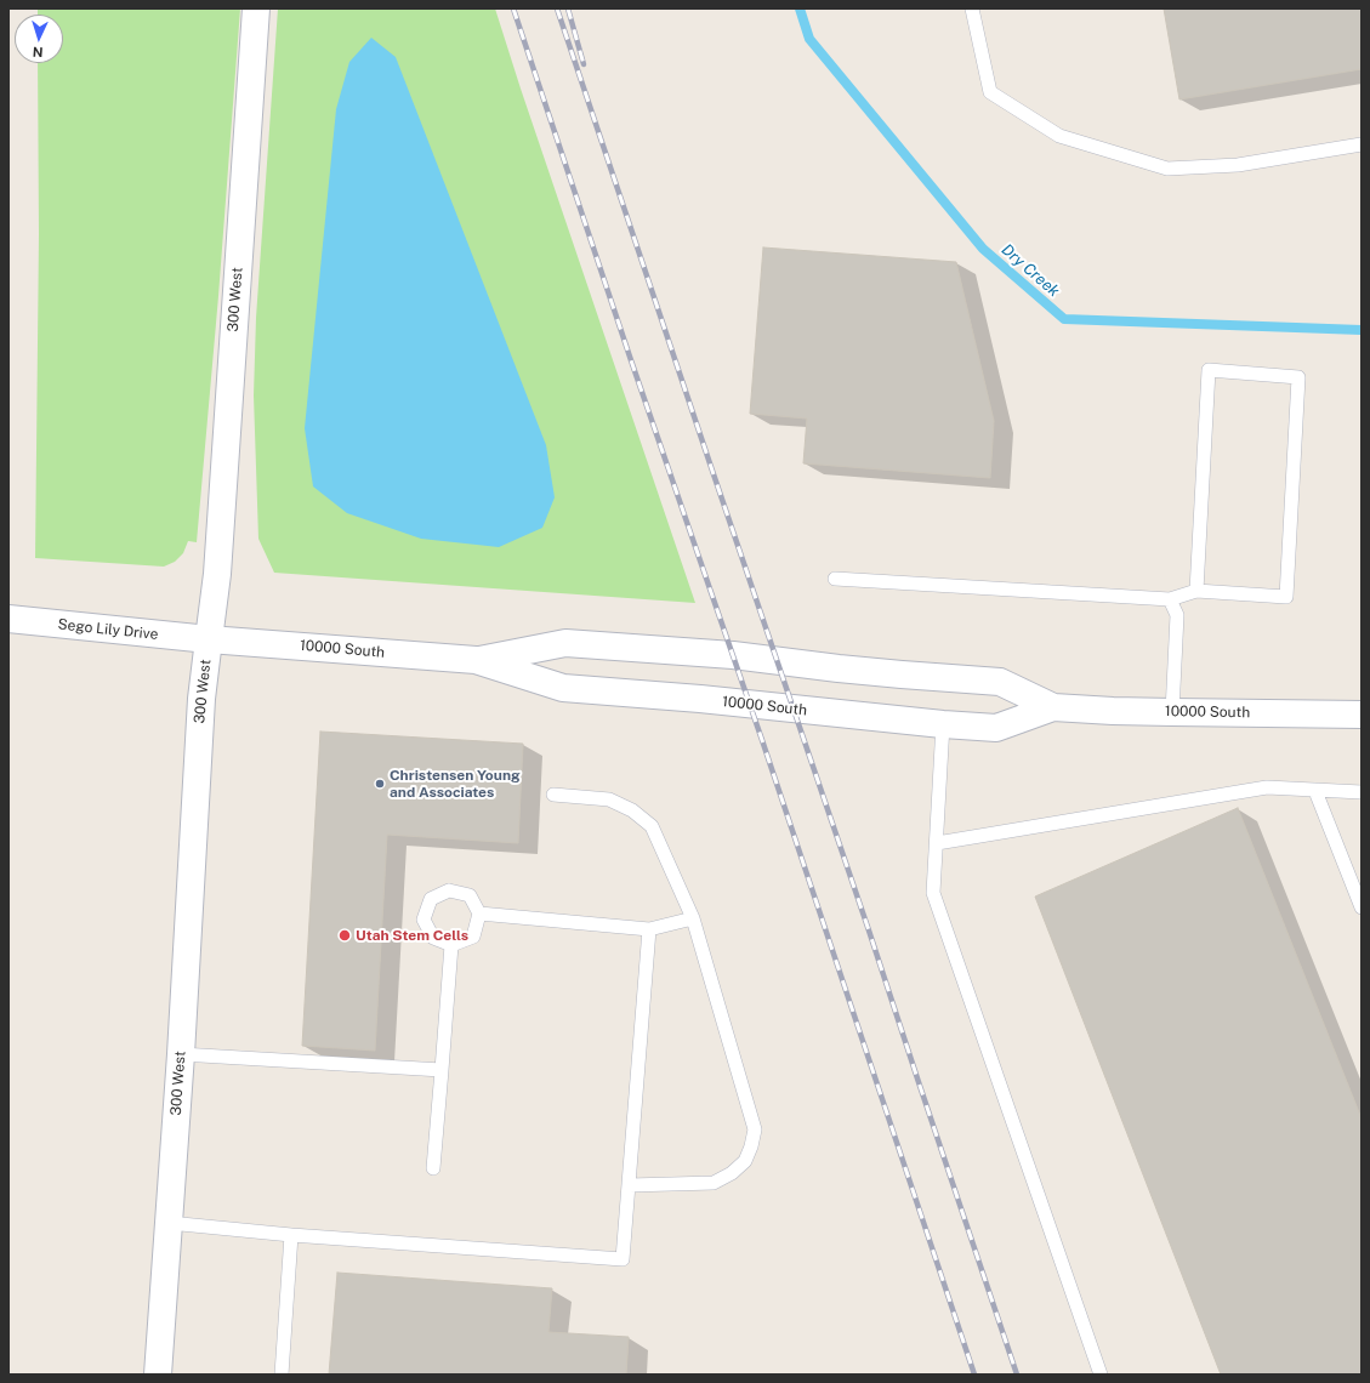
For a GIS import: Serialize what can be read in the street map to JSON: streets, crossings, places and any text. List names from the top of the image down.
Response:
{
  "streets": {
    "main road": ["300 West", "Sego Lily Drive", "10000 South"]
  },
  "crossings": [
    ["300 West", "Sego Lily Drive"],
    ["300 West", "10000 South"],
    ["Sego Lily Drive", "10000 South"]
  ],
  "water": ["Dry Creek"],
  "places": ["Christensen Young and Associates", "Utah Stem Cells"],
  "north": "bottom"
}
